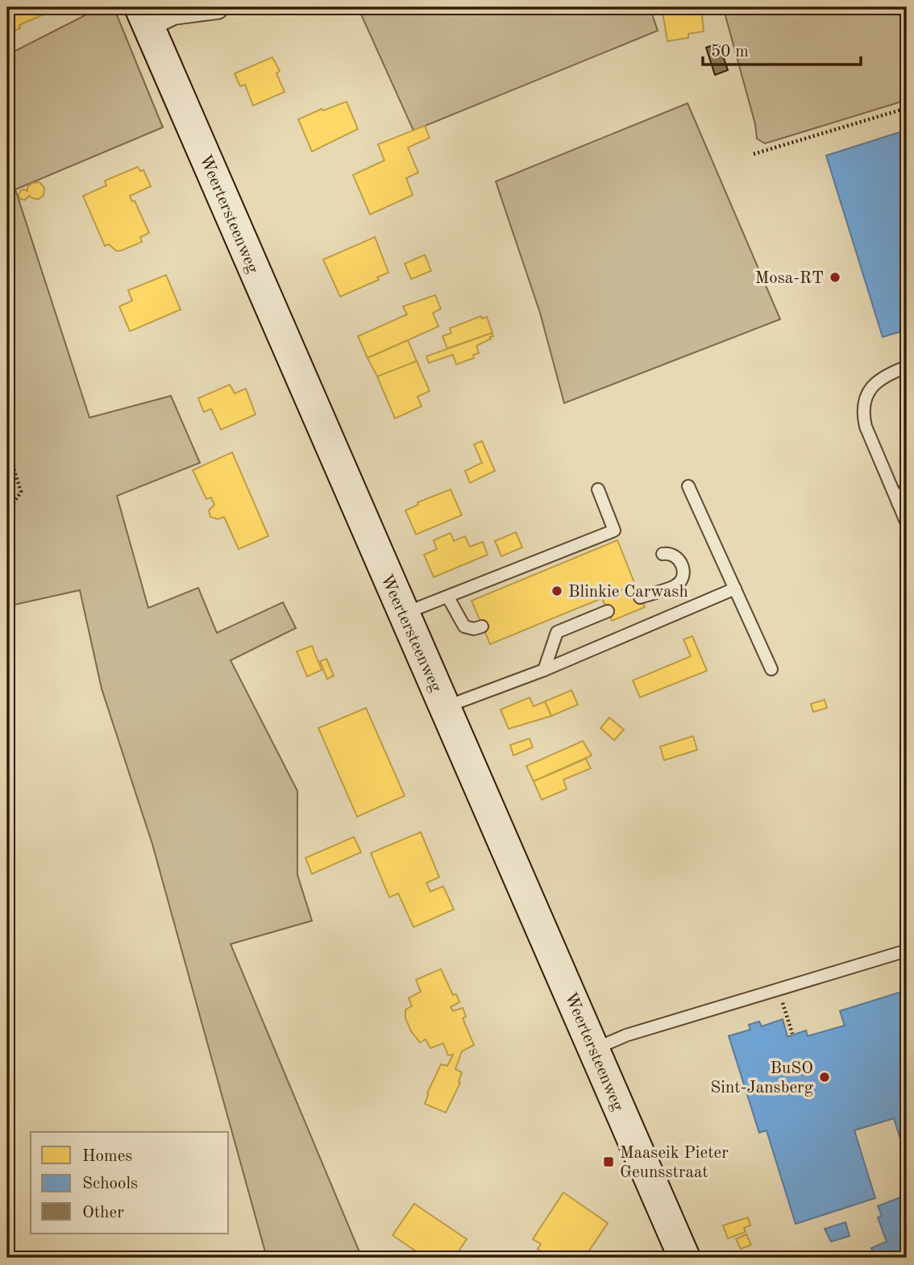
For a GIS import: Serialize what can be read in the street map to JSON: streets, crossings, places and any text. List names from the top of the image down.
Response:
{
  "streets": {
    "main road": ["Weertersteenweg"]
  },
  "places": {
    "other": ["Mosa-RT", "Blinkie Carwash", "BuSO Sint-Jansberg"],
    "transit": ["Maaseik Pieter Geunsstraat"]
  },
  "legend": ["Homes", "Schools", "Other"],
  "scale_bar": "50 m"
}
